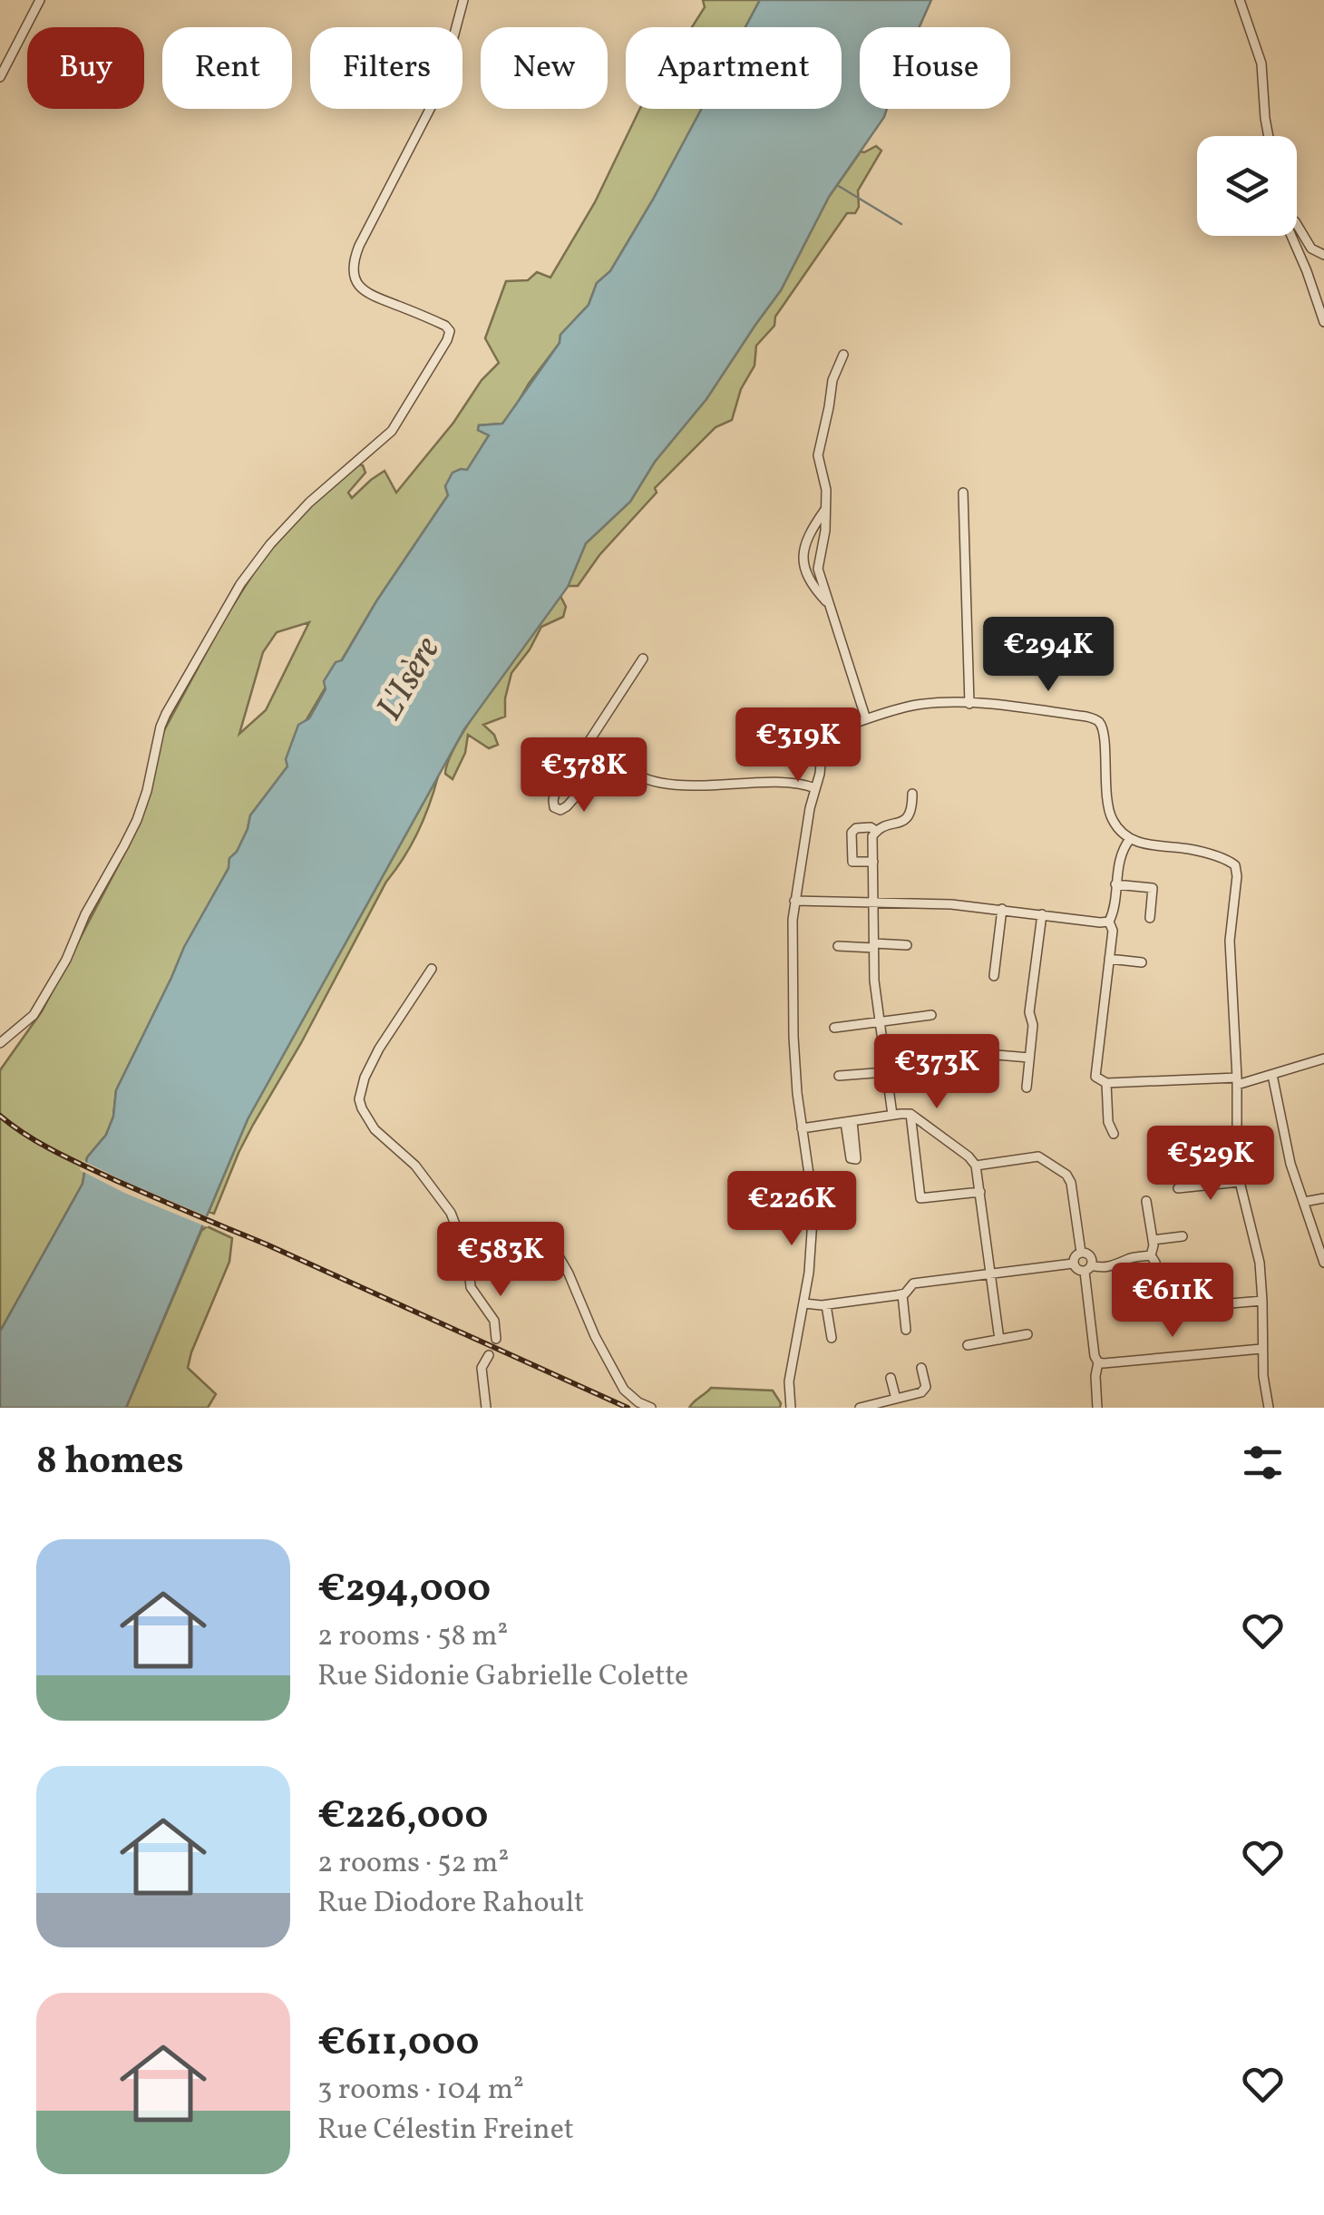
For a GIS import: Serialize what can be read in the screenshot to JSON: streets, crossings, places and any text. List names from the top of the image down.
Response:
{
  "water": ["L'Isère"],
  "page": {
    "chip": [
      "Buy",
      "Rent",
      "Filters",
      "New",
      "Apartment",
      "House"
    ],
    "price": [
      "€294K",
      "€319K",
      "€378K",
      "€373K",
      "€529K",
      "€226K",
      "€583K",
      "€611K"
    ],
    "heading": "8 homes",
    "list": [
      {
        "name": "€294,000",
        "note": "2 rooms · 58 m² · Rue Sidonie Gabrielle Colette"
      },
      {
        "name": "€226,000",
        "note": "2 rooms · 52 m² · Rue Diodore Rahoult"
      },
      {
        "name": "€611,000",
        "note": "3 rooms · 104 m² · Rue Célestin Freinet"
      }
    ]
  }
}
